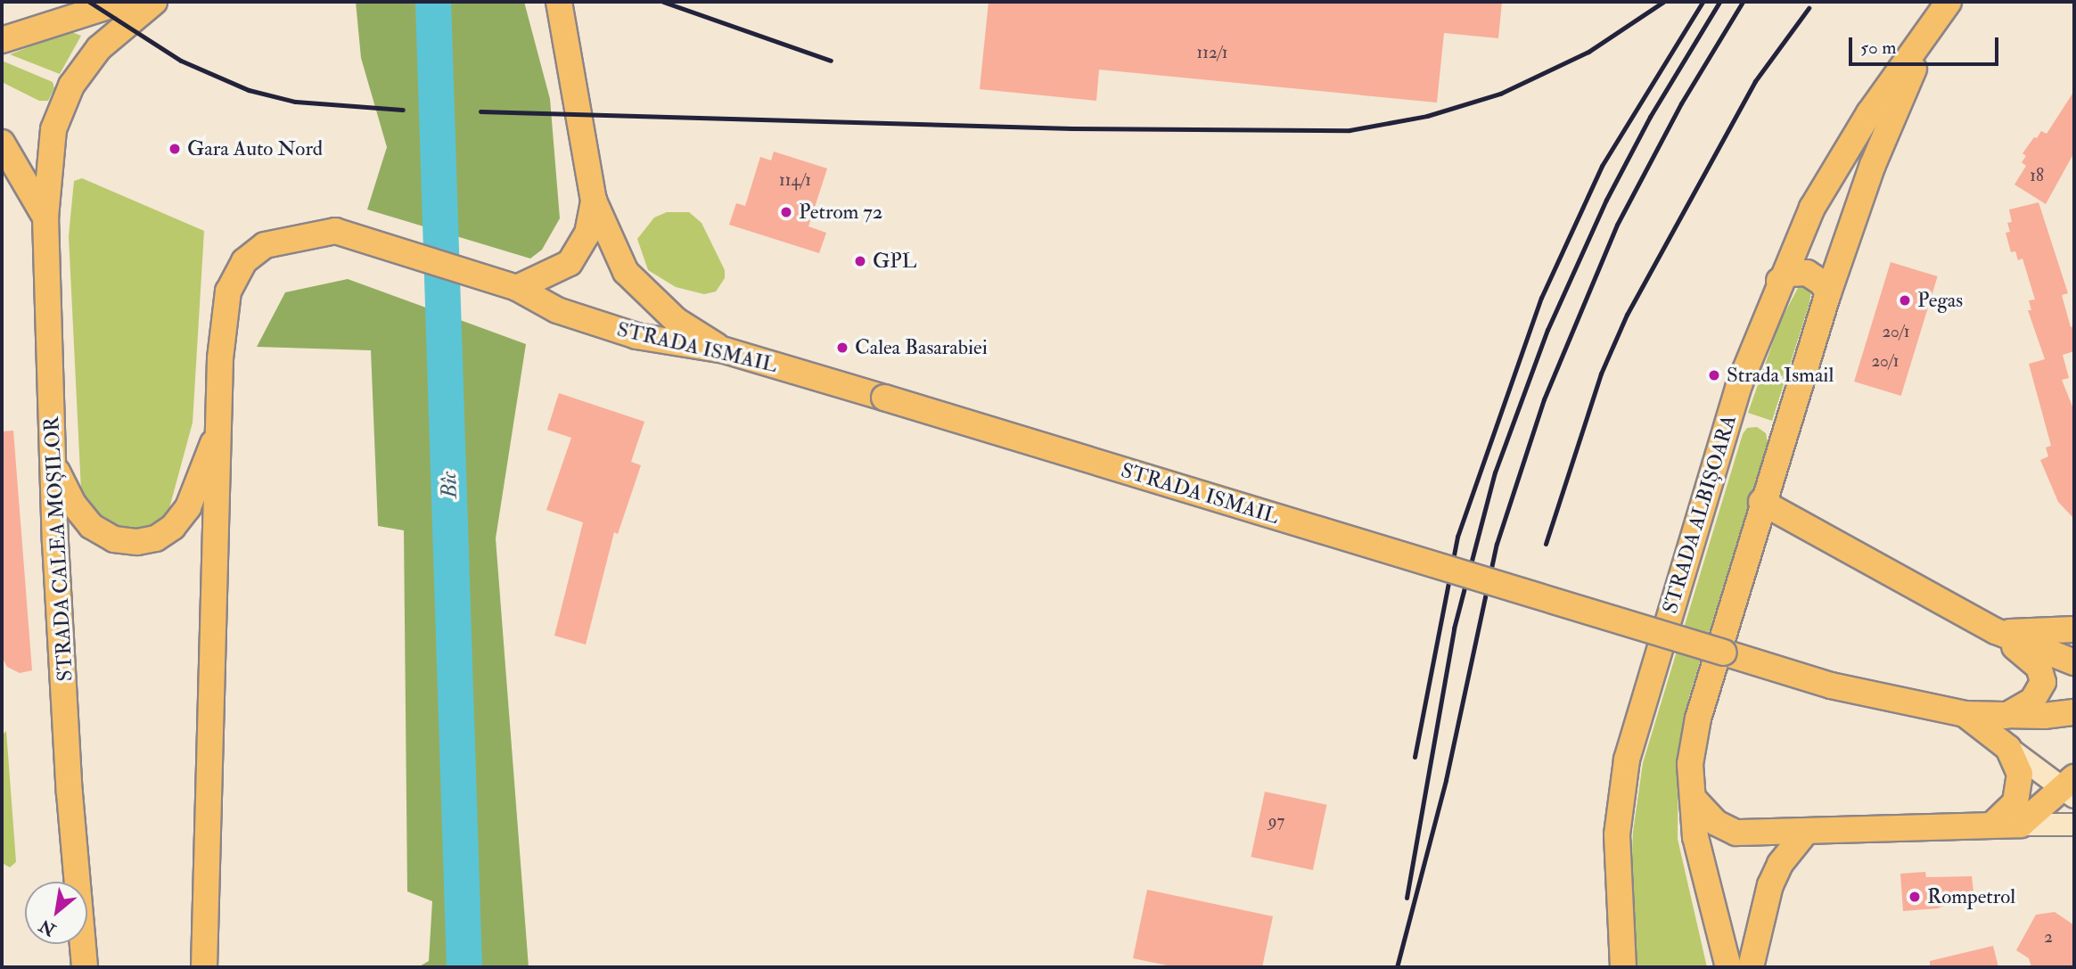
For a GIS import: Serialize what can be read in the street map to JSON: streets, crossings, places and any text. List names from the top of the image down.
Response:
{
  "streets": {
    "main road": ["STRADA ISMAIL", "STRADA ALBIȘOARA", "STRADA CALEA MOȘILOR"]
  },
  "water": ["Bîc"],
  "places": [
    "Gara Auto Nord",
    "Petrom 72",
    "GPL",
    "Pegas",
    "Calea Basarabiei",
    "Strada Ismail",
    "Rompetrol"
  ],
  "house_numbers": [
    "112/1",
    "18",
    "114/1",
    "20/1",
    "20/1",
    "97",
    "2"
  ],
  "scale_bar": "50 m",
  "north": "bottom left"
}
